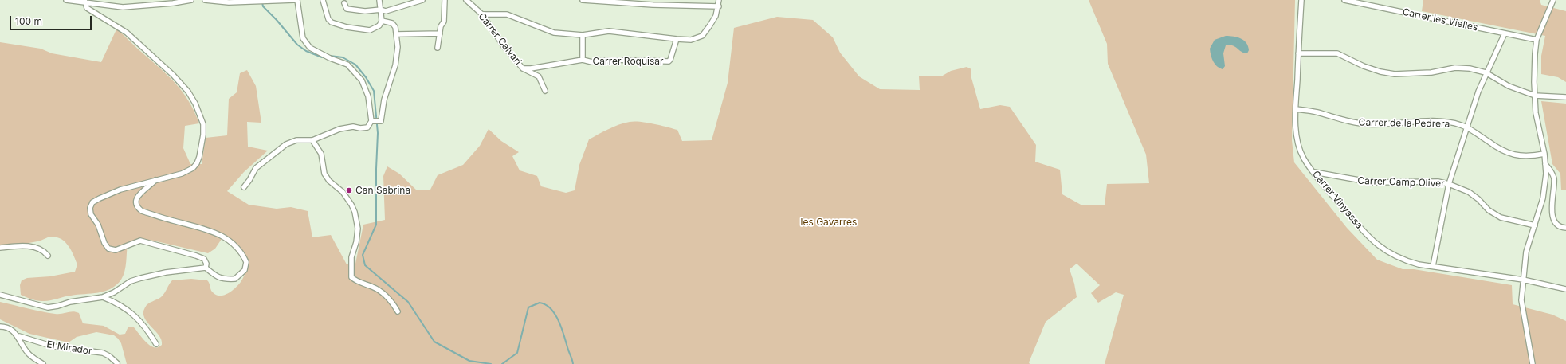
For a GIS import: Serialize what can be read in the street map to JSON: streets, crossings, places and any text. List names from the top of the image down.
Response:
{
  "streets": {
    "street": [
      "Carrer les Vielles",
      "Carrer Calvari",
      "Carrer Roquisar",
      "Carrer de la Pedrera",
      "Carrer Camp Oliver",
      "Carrer Vinyassa",
      "El Mirador"
    ]
  },
  "crossings": [
    ["Carrer Calvari", "Carrer Roquisar"],
    ["Carrer de la Pedrera", "Carrer Vinyassa"],
    ["Carrer Camp Oliver", "Carrer Vinyassa"]
  ],
  "parks": ["les Gavarres"],
  "places": ["Can Sabrina"],
  "scale_bar": "100 m"
}
